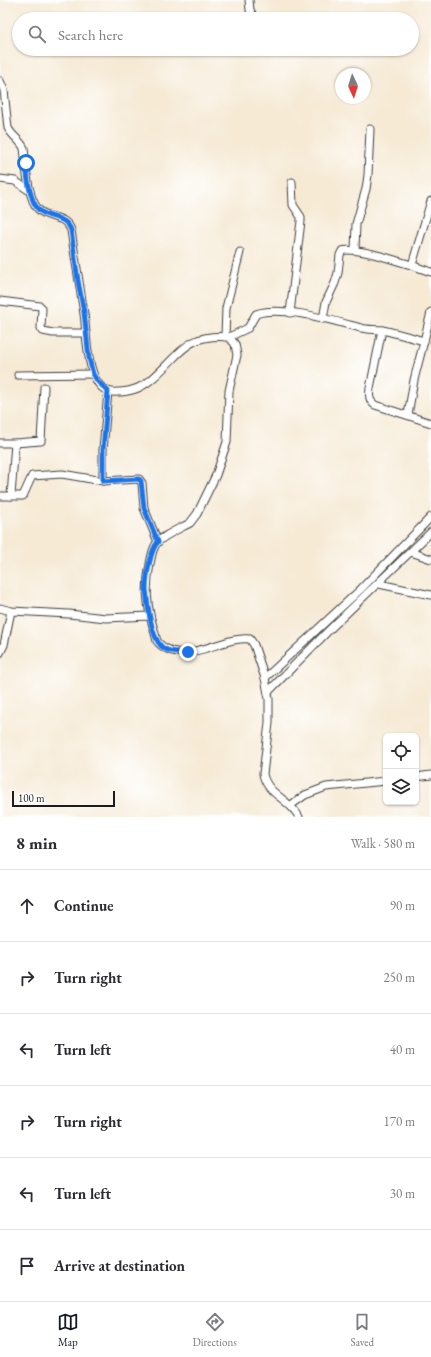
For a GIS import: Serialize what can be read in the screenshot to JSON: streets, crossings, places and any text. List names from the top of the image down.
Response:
{
  "scale_bar": "100 m",
  "north": "bottom",
  "page": {
    "search": "Search here",
    "scale": "100 m",
    "heading": ["8 min", "Walk · 580 m"],
    "list": [
      ["Continue", "90 m"],
      ["Turn right", "250 m"],
      ["Turn left", "40 m"],
      ["Turn right", "170 m"],
      ["Turn left", "30 m"],
      "Arrive at destination"
    ],
    "nav": ["Map", "Directions", "Saved"]
  }
}
